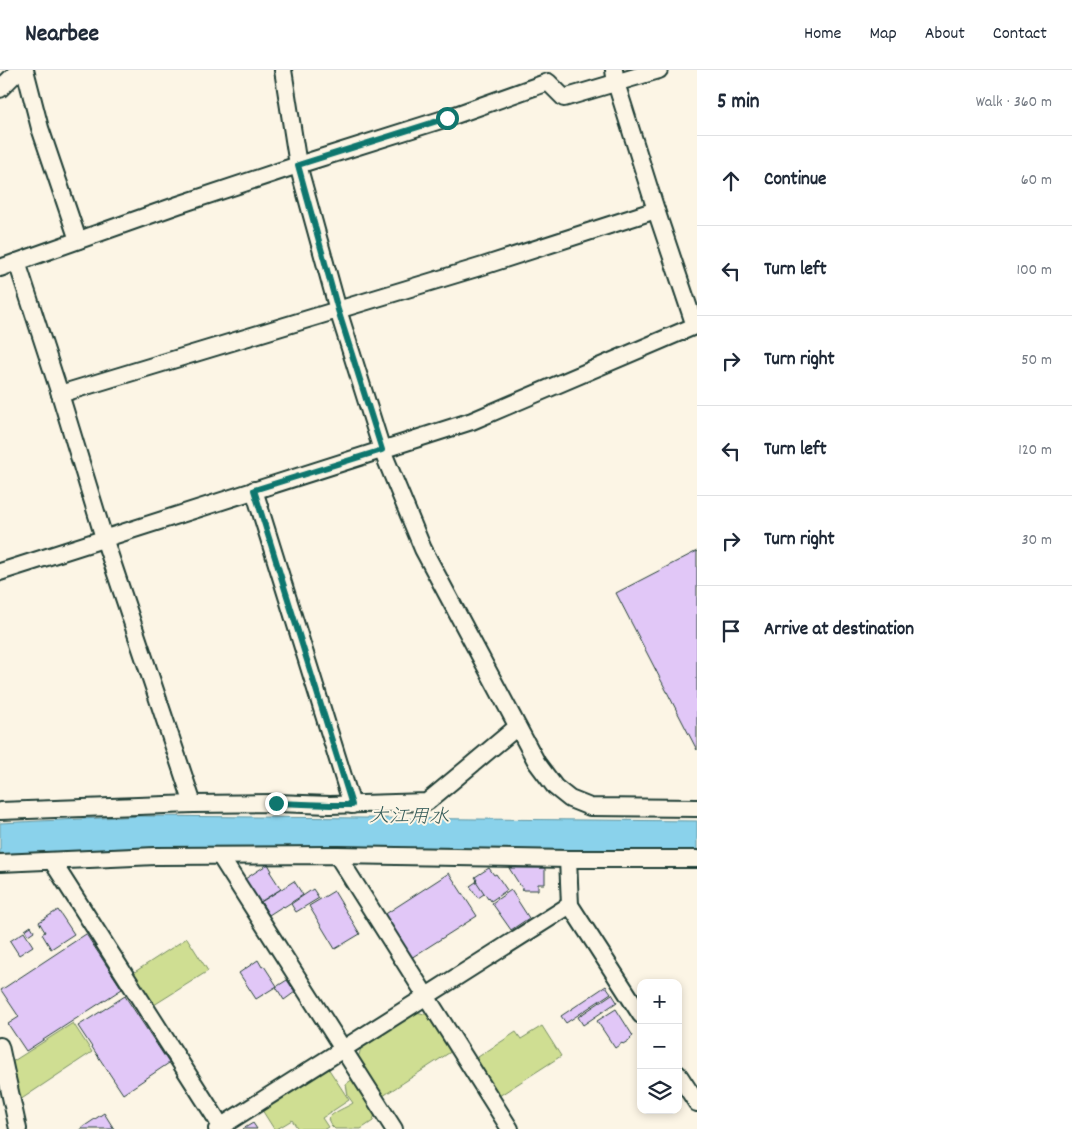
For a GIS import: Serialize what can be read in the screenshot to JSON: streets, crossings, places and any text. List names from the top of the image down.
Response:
{
  "water": ["大江用水"],
  "page": {
    "header": "Nearbee",
    "nav": [
      "Home",
      "Map",
      "About",
      "Contact"
    ],
    "heading": ["5 min", "Walk · 360 m"],
    "list": [
      ["Continue", "60 m"],
      ["Turn left", "100 m"],
      ["Turn right", "50 m"],
      ["Turn left", "120 m"],
      ["Turn right", "30 m"],
      "Arrive at destination"
    ],
    "map_buttons": ["+", "−"]
  }
}
